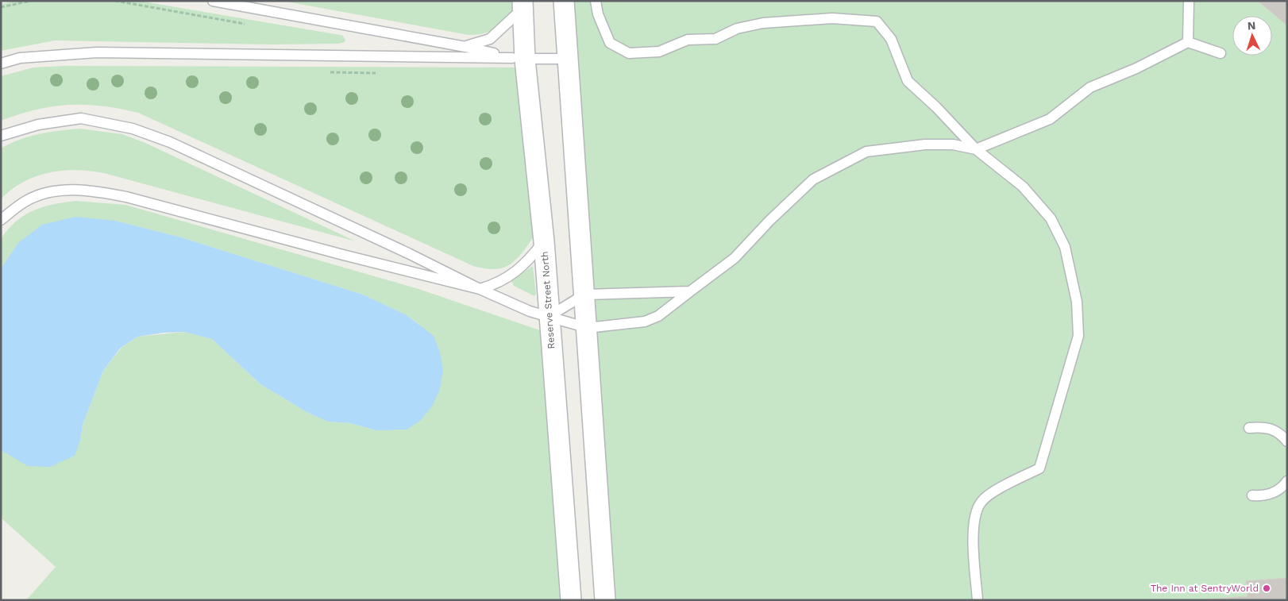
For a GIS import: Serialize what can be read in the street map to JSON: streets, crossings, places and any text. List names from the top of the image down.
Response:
{
  "streets": {
    "street": ["Reserve Street North"]
  },
  "places": ["The Inn at SentryWorld"],
  "north": "top"
}
